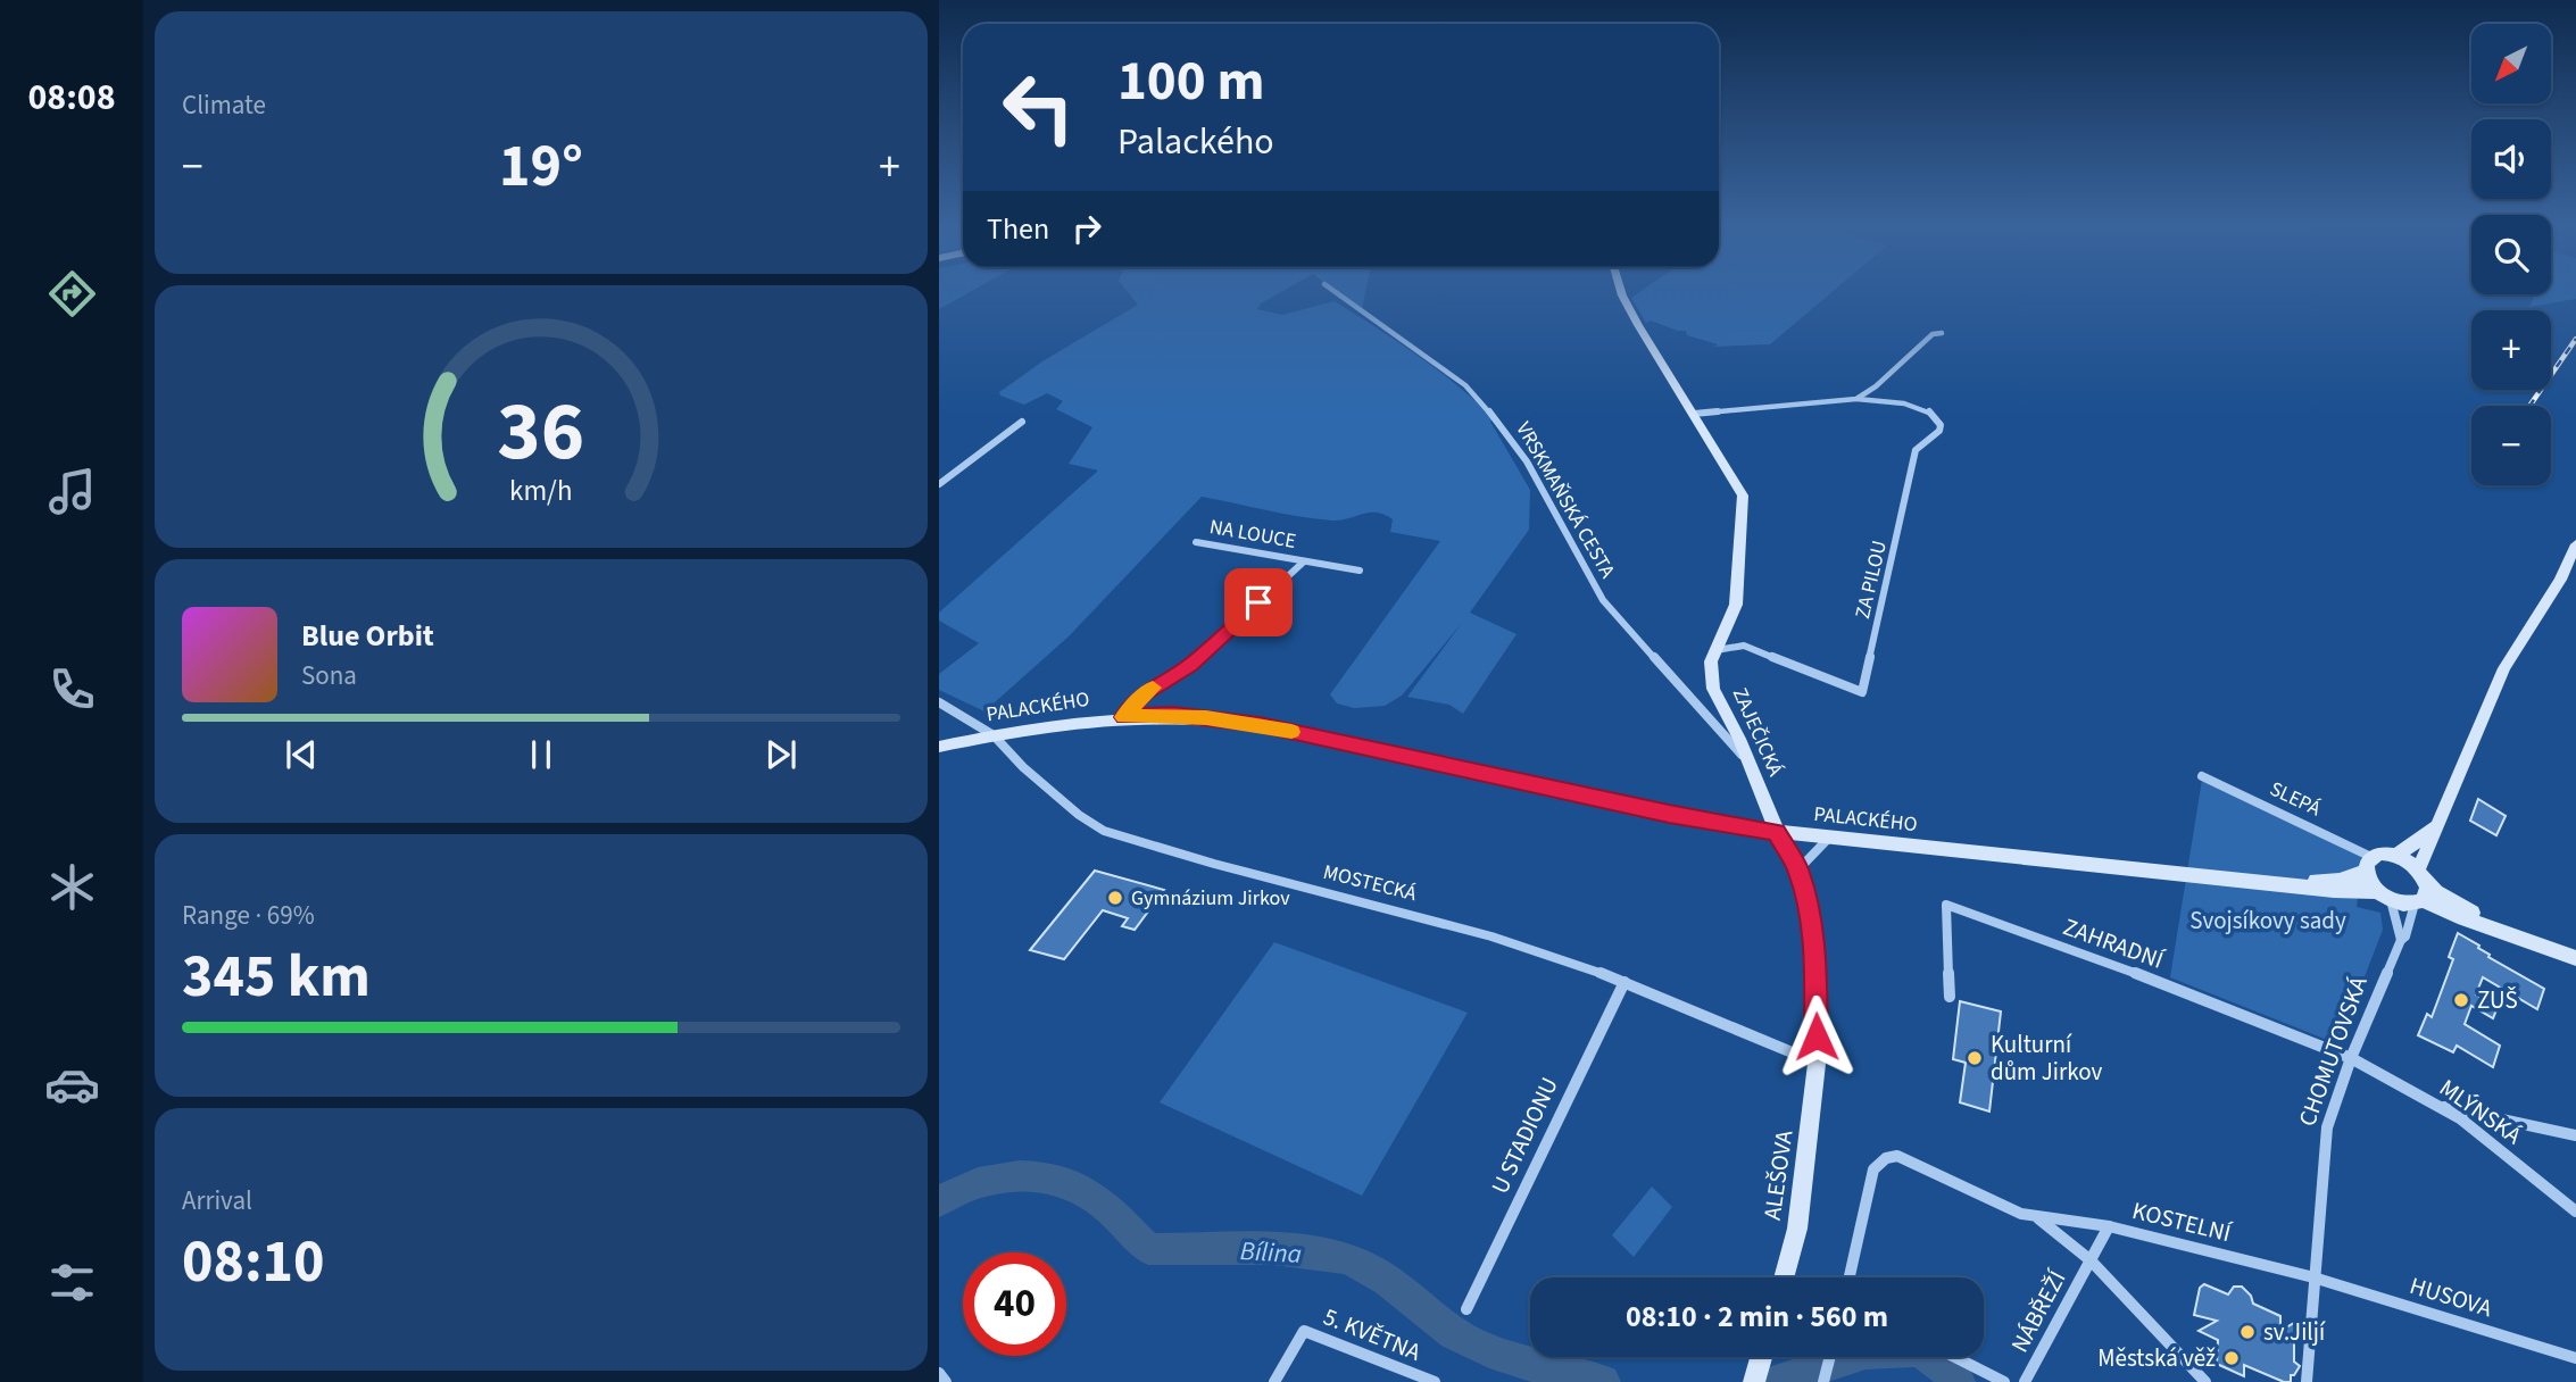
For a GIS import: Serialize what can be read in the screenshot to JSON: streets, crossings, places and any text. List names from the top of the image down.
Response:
{
  "streets": {
    "street": [
      "VRSKMAŇSKÁ CESTA",
      "NA LOUCE",
      "ZA PILOU",
      "PALACKÉHO",
      "ZAJEČICKÁ",
      "SLEPÁ",
      "MOSTECKÁ",
      "ZAHRADNÍ",
      "CHOMUTOVSKÁ",
      "MLÝNSKÁ",
      "U STADIONU",
      "ALEŠOVA",
      "KOSTELNÍ",
      "HUSOVA",
      "NÁBŘEŽÍ",
      "5. KVĚTNA"
    ]
  },
  "crossings": [
    ["VRSKMAŇSKÁ CESTA", "ZAJEČICKÁ"],
    ["NA LOUCE", "PALACKÉHO"],
    ["ZA PILOU", "ZAJEČICKÁ"],
    ["PALACKÉHO", "ZAJEČICKÁ"],
    ["PALACKÉHO", "SLEPÁ"],
    ["PALACKÉHO", "MOSTECKÁ"],
    ["ZAJEČICKÁ", "MOSTECKÁ"],
    ["ZAJEČICKÁ", "ALEŠOVA"],
    ["MOSTECKÁ", "U STADIONU"],
    ["MOSTECKÁ", "ALEŠOVA"],
    ["ZAHRADNÍ", "CHOMUTOVSKÁ"],
    ["ZAHRADNÍ", "MLÝNSKÁ"],
    ["CHOMUTOVSKÁ", "MLÝNSKÁ"],
    ["CHOMUTOVSKÁ", "KOSTELNÍ"],
    ["CHOMUTOVSKÁ", "HUSOVA"],
    ["KOSTELNÍ", "HUSOVA"],
    ["KOSTELNÍ", "NÁBŘEŽÍ"]
  ],
  "water": ["Bílina"],
  "parks": ["Svojsíkovy sady"],
  "places": [
    "Gymnázium Jirkov",
    "ZUŠ",
    "Kulturní dům Jirkov",
    "sv.Jiljí",
    "Městská věž"
  ],
  "north": "bottom left",
  "page": {
    "tabs": "08:08",
    "tile": [
      "Climate",
      ["Range · 69%", "345 km"],
      ["Arrival", "08:10"]
    ],
    "map_buttons": ["+", "−"],
    "turn": ["100 m", "Palackého"],
    "heat": ["−", "19°", "+"],
    "then": "Then",
    "song": ["Blue Orbit", "Sona"],
    "limit": "40",
    "trip": "08:10 · 2 min · 560 m",
    "gauge": ["36", "km/h"]
  }
}
